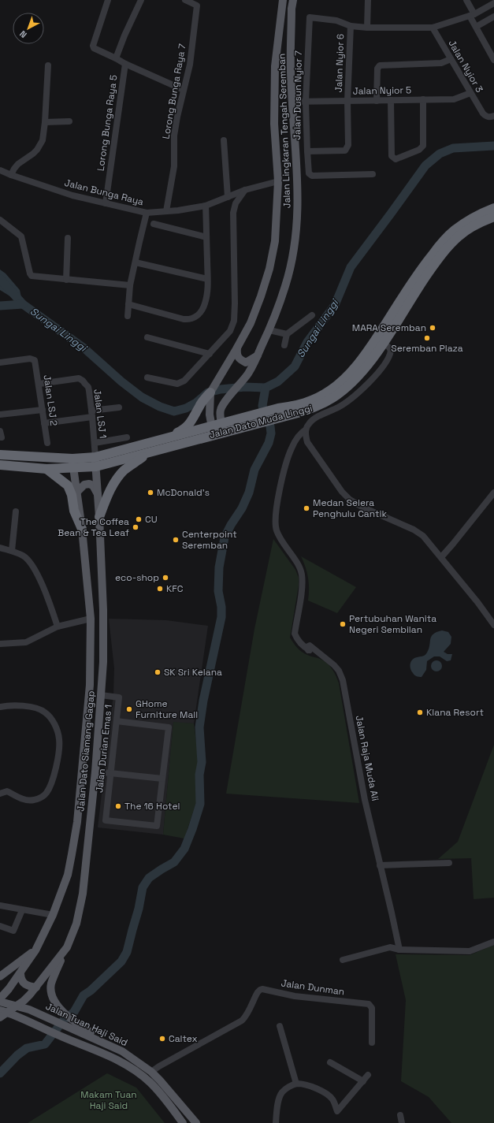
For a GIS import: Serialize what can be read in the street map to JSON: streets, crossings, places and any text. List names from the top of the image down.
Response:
{
  "streets": {
    "highway": ["Jalan Dato Muda Linggi"],
    "main road": ["Jalan Lingkaran Tengah Seremban", "Jalan Dato Siamang Gagap", "Jalan Tuan Haji Said"],
    "street": [
      "Jalan Nyior 6",
      "Jalan Nyior 3",
      "Jalan Nyior 5",
      "Lorong Bunga Raya 7",
      "Jalan Dusun Nyior 7",
      "Lorong Bunga Raya 5",
      "Jalan Bunga Raya",
      "Jalan LSJ 2",
      "Jalan LSJ 1",
      "Jalan Durian Emas 1",
      "Jalan Raja Muda Ali",
      "Jalan Dunman"
    ]
  },
  "crossings": [
    ["Jalan Nyior 6", "Jalan Nyior 5"],
    ["Jalan Nyior 6", "Jalan Dusun Nyior 7"],
    ["Jalan Nyior 3", "Jalan Nyior 5"],
    ["Jalan Nyior 5", "Jalan Dusun Nyior 7"],
    ["Jalan Nyior 5", "Jalan Lingkaran Tengah Seremban"],
    ["Lorong Bunga Raya 7", "Jalan Bunga Raya"],
    ["Lorong Bunga Raya 5", "Jalan Bunga Raya"],
    ["Jalan Lingkaran Tengah Seremban", "Jalan Bunga Raya"],
    ["Jalan Lingkaran Tengah Seremban", "Jalan Dato Muda Linggi"],
    ["Jalan LSJ 2", "Jalan LSJ 1"],
    ["Jalan LSJ 1", "Jalan Dato Muda Linggi"],
    ["Jalan LSJ 1", "Jalan Dato Siamang Gagap"],
    ["Jalan Dato Muda Linggi", "Jalan Dato Siamang Gagap"],
    ["Jalan Dato Muda Linggi", "Jalan Raja Muda Ali"],
    ["Jalan Durian Emas 1", "Jalan Dato Siamang Gagap"],
    ["Jalan Dato Siamang Gagap", "Jalan Tuan Haji Said"],
    ["Jalan Dunman", "Jalan Tuan Haji Said"]
  ],
  "water": ["Sungai Linggi"],
  "parks": ["Makam Tuan Haji Said"],
  "places": [
    "MARA Seremban",
    "Seremban Plaza",
    "McDonald's",
    "Medan Selera Penghulu Cantik",
    "CU",
    "The Coffea Bean & Tea Leaf",
    "Centerpoint Seremban",
    "eco-shop",
    "KFC",
    "Pertubuhan Wanita Negeri Sembilan",
    "SK Sri Kelana",
    "GHome Furniture Mall",
    "Klana Resort",
    "The 16 Hotel",
    "Caltex"
  ],
  "north": "bottom left"
}
